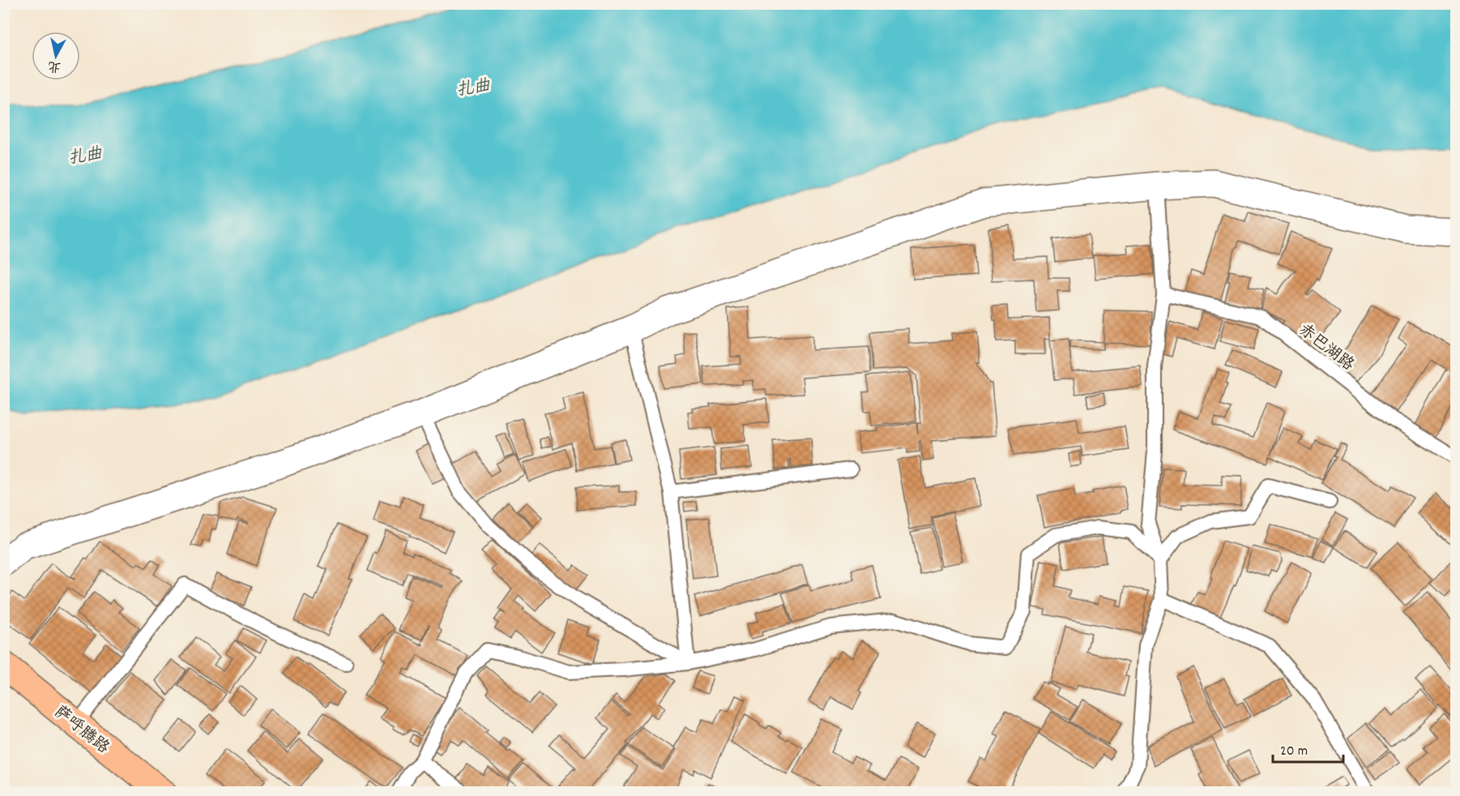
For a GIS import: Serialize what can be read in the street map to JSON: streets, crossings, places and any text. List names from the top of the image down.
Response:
{
  "streets": {
    "highway": ["萨呼腾路"],
    "lane": ["赤巴湖路"]
  },
  "water": ["扎曲"],
  "scale_bar": "20 m",
  "north": "bottom"
}
